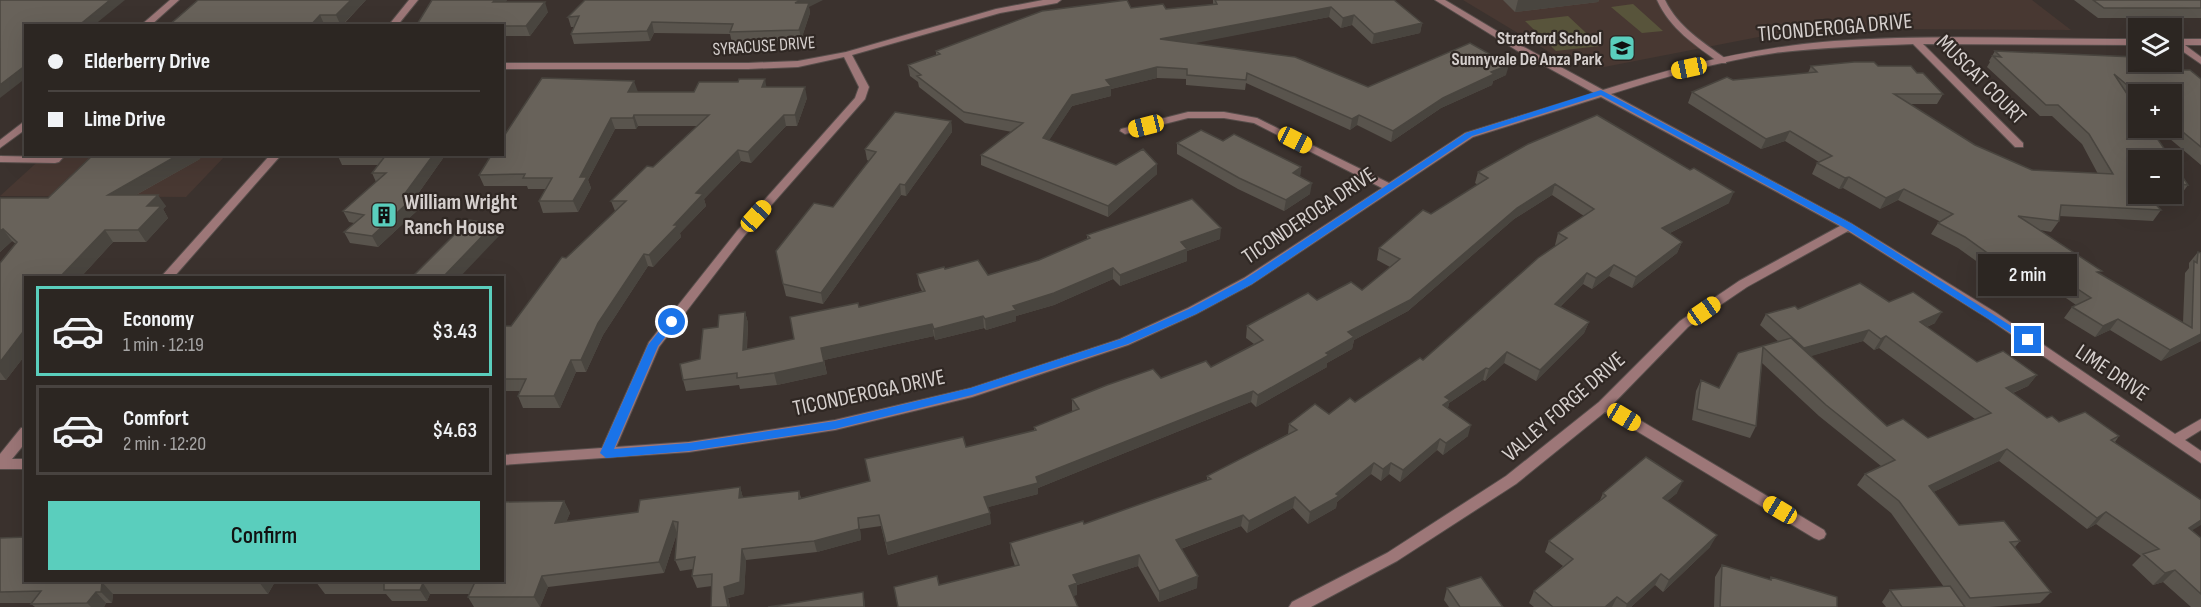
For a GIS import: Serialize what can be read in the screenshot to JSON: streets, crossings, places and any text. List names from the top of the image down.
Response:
{
  "streets": {
    "street": [
      "TICONDEROGA DRIVE",
      "SYRACUSE DRIVE",
      "MUSCAT COURT",
      "LIME DRIVE",
      "VALLEY FORGE DRIVE"
    ]
  },
  "crossings": [
    ["TICONDEROGA DRIVE", "MUSCAT COURT"],
    ["TICONDEROGA DRIVE", "LIME DRIVE"],
    ["LIME DRIVE", "VALLEY FORGE DRIVE"]
  ],
  "places": {
    "school or university": ["Stratford School Sunnyvale De Anza Park"],
    "building": ["William Wright Ranch House"]
  },
  "page": {
    "map_buttons": ["+", "−"],
    "banner": ["Elderberry Drive", "Lime Drive"],
    "bubble": "2 min",
    "list": [
      {
        "name": "Economy",
        "note": "1 min · 12:19",
        "value": "$3.43"
      },
      {
        "name": "Comfort",
        "note": "2 min · 12:20",
        "value": "$4.63"
      }
    ],
    "buttons": "Confirm"
  }
}
